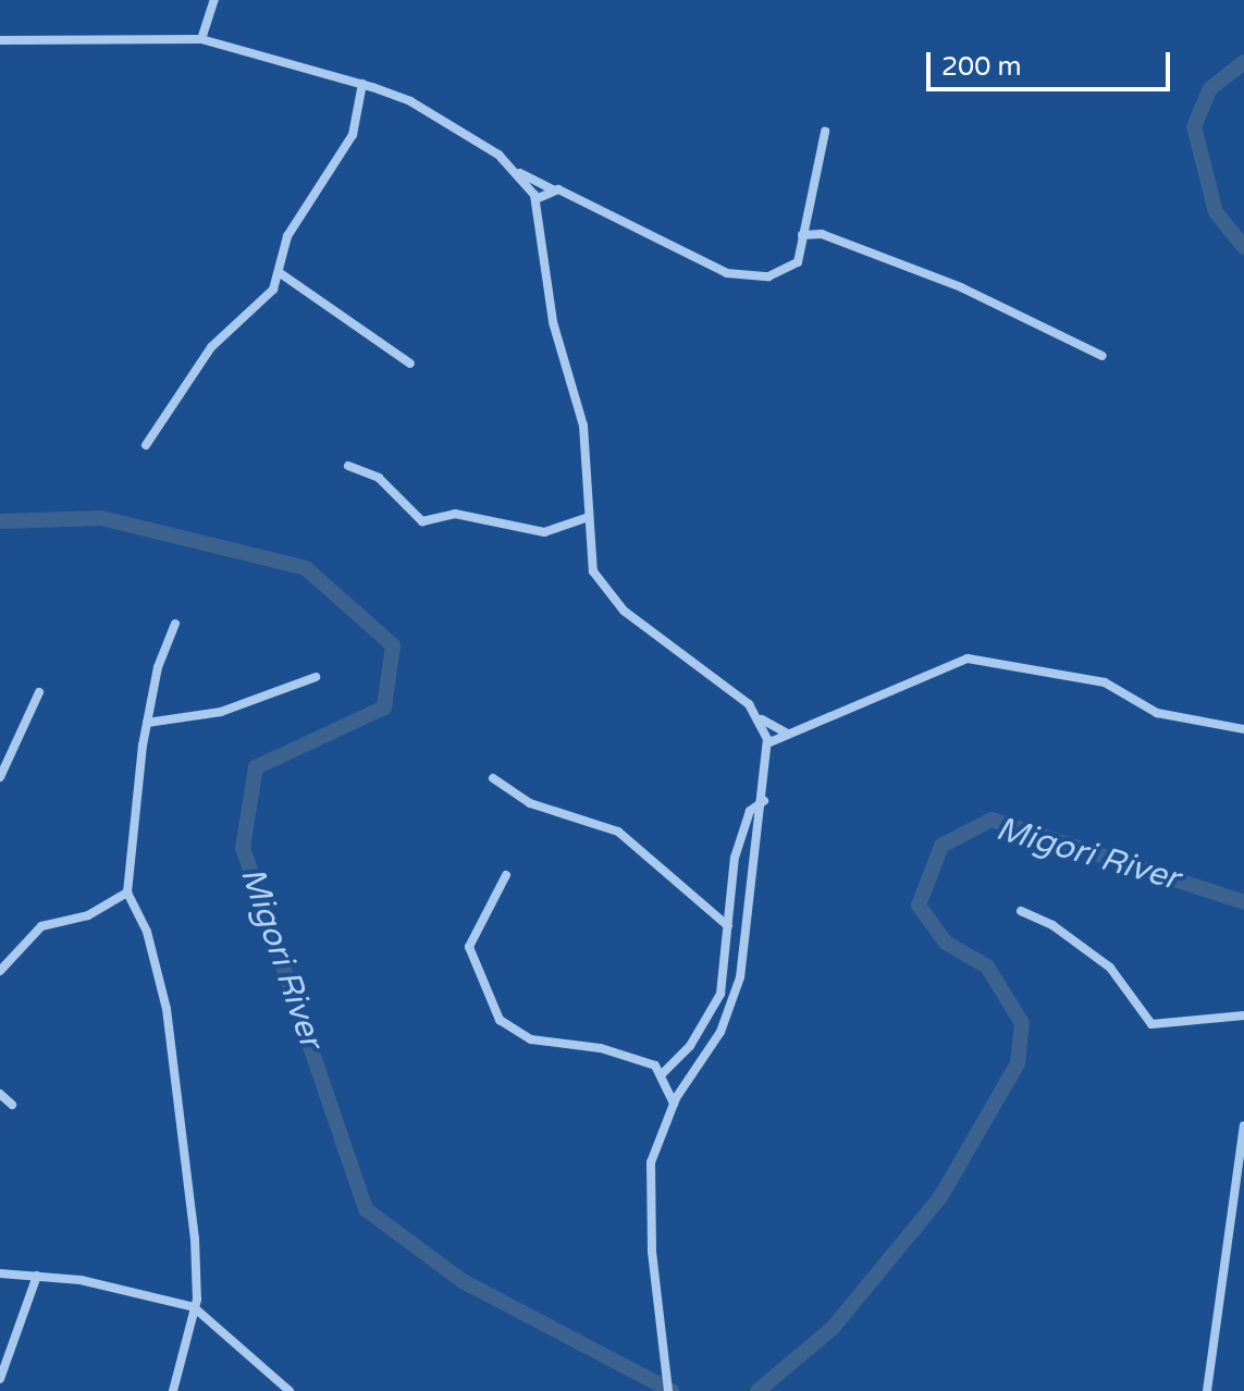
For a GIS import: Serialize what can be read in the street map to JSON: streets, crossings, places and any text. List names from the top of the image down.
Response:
{
  "water": ["Migori River"],
  "scale_bar": "200 m"
}
